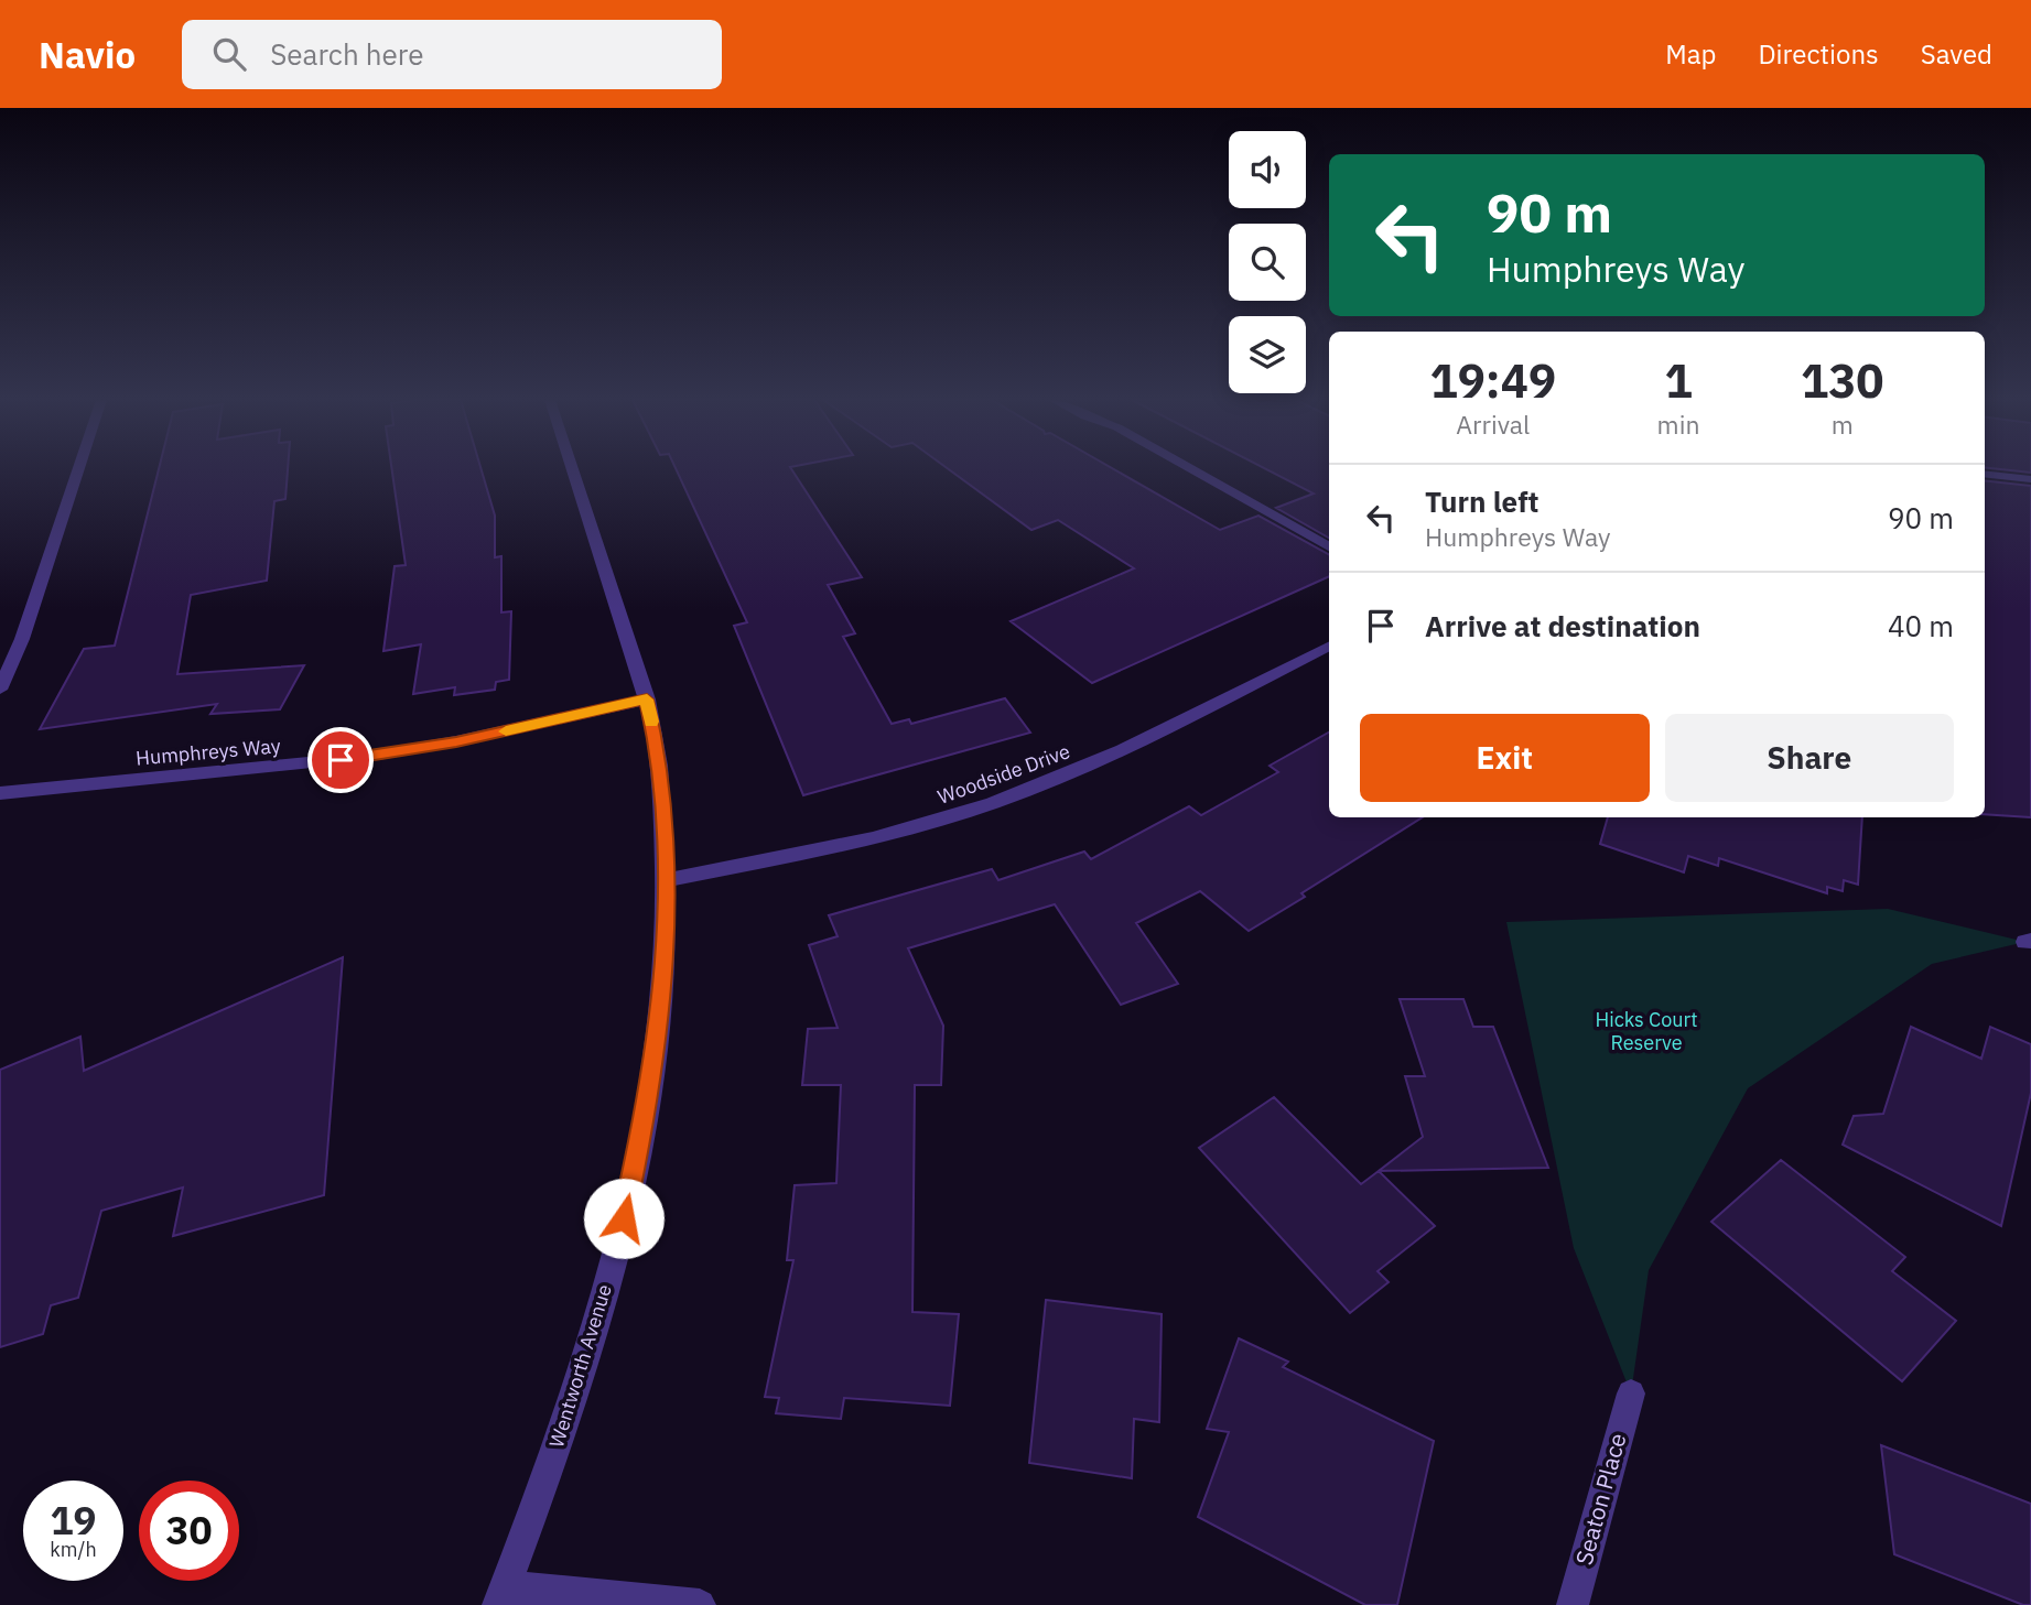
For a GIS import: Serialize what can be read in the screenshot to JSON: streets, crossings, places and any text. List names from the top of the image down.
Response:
{
  "streets": {
    "street": [
      "Humphreys Way",
      "Woodside Drive",
      "Wentworth Avenue",
      "Seaton Place"
    ]
  },
  "crossings": [
    ["Humphreys Way", "Wentworth Avenue"],
    ["Woodside Drive", "Wentworth Avenue"]
  ],
  "parks": ["Hicks Court Reserve"],
  "page": {
    "header": "Navio",
    "search": "Search here",
    "nav": ["Map", "Directions", "Saved"],
    "turn": ["90 m", "Humphreys Way"],
    "eta": [
      "19:49",
      "Arrival",
      "1",
      "min",
      "130",
      "m"
    ],
    "list": [
      {
        "name": "Turn left",
        "note": "Humphreys Way",
        "value": "90 m"
      },
      {
        "name": "Arrive at destination",
        "value": "40 m"
      }
    ],
    "buttons": ["Exit", "Share"],
    "speed": "19 km/h",
    "limit": "30"
  }
}
